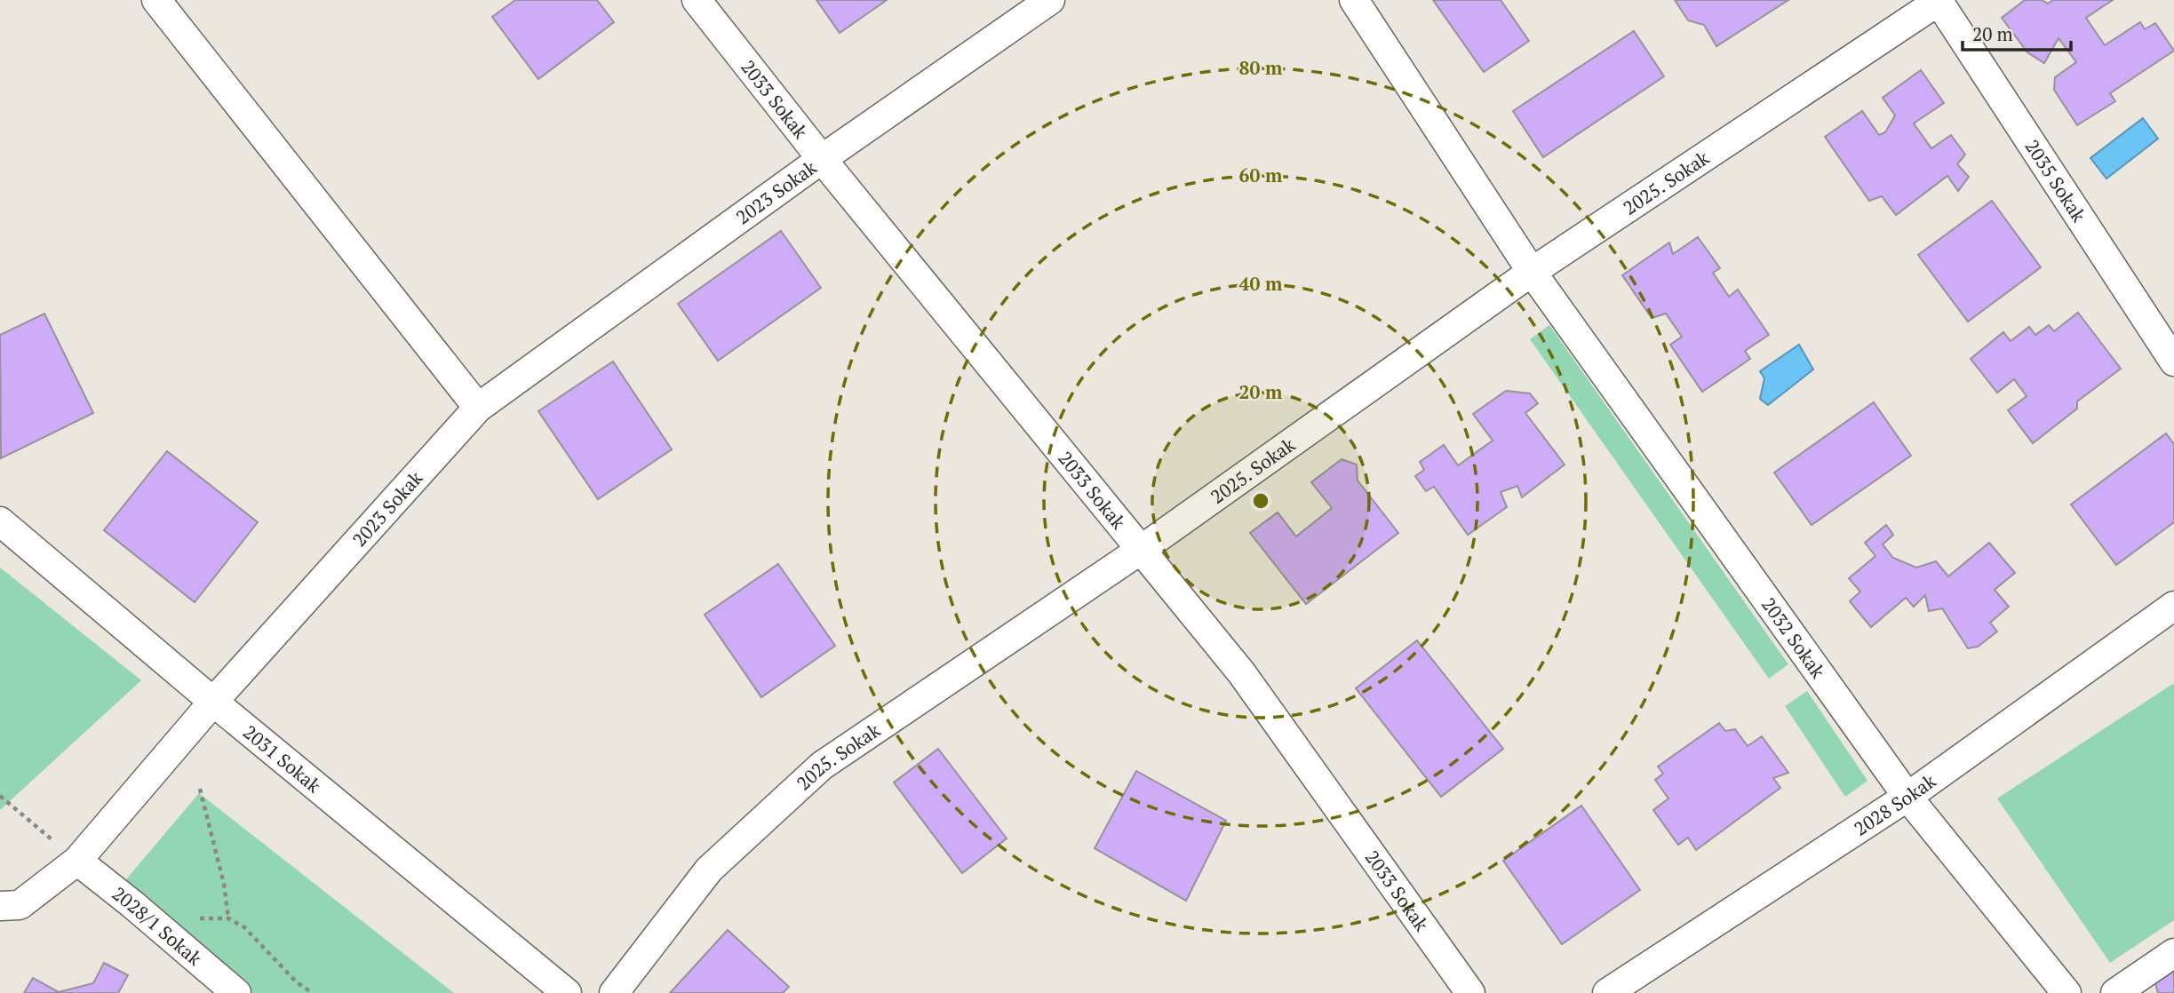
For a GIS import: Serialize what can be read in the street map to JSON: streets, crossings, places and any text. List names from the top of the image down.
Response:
{
  "streets": {
    "street": [
      "2033 Sokak",
      "2035 Sokak",
      "2025. Sokak",
      "2023 Sokak",
      "2032 Sokak",
      "2031 Sokak",
      "2028 Sokak",
      "2028/1 Sokak"
    ]
  },
  "crossings": [
    ["2033 Sokak", "2025. Sokak"],
    ["2033 Sokak", "2023 Sokak"],
    ["2035 Sokak", "2025. Sokak"],
    ["2025. Sokak", "2032 Sokak"],
    ["2023 Sokak", "2031 Sokak"],
    ["2023 Sokak", "2028/1 Sokak"],
    ["2032 Sokak", "2028 Sokak"]
  ],
  "scale_bar": "20 m",
  "rings": [
    "80 m",
    "60 m",
    "40 m",
    "20 m"
  ]
}
